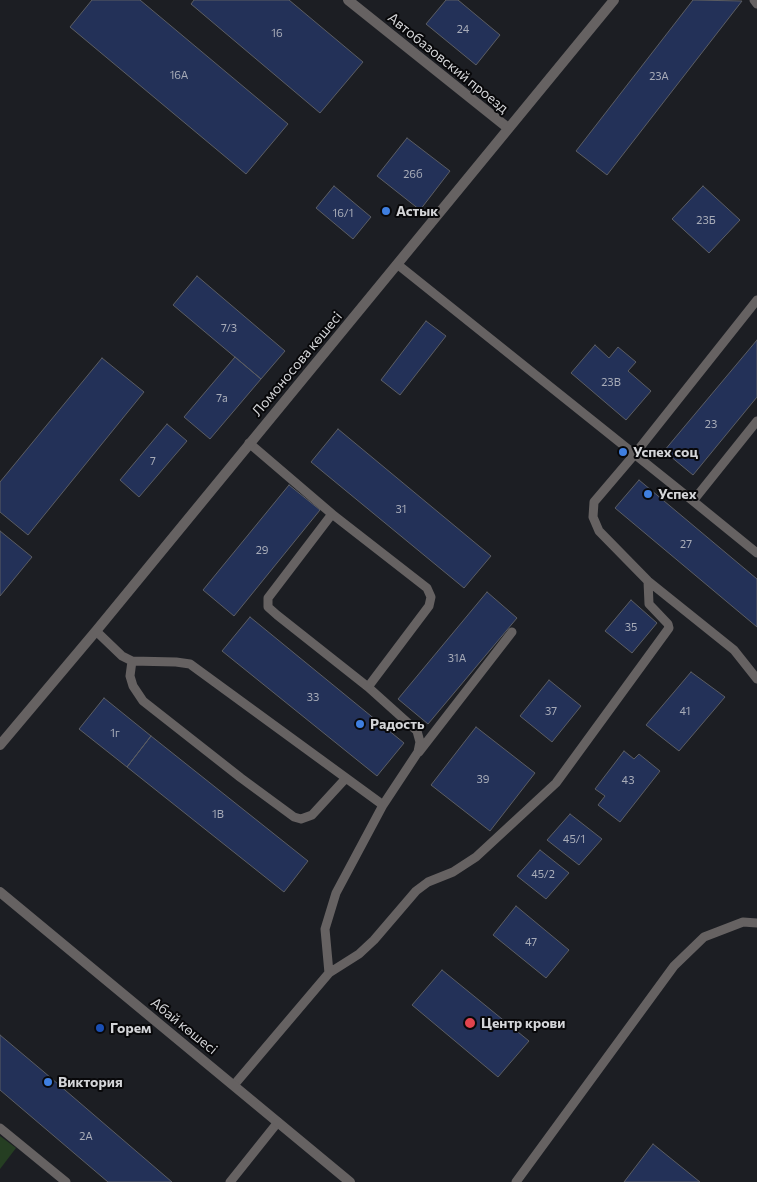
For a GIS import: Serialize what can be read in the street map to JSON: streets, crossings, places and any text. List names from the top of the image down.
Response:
{
  "streets": {
    "street": ["Автобазовский проезд", "Ломоносова көшесі", "Абай көшесі"]
  },
  "crossings": [
    ["Автобазовский проезд", "Ломоносова көшесі"]
  ],
  "places": [
    "Астык",
    "Успех соц",
    "Успех",
    "Радость",
    "Центр крови",
    "Горем",
    "Виктория"
  ],
  "house_numbers": [
    "24",
    "16",
    "16А",
    "23А",
    "26б",
    "16/1",
    "23Б",
    "7/3",
    "23В",
    "7а",
    "23",
    "7",
    "31",
    "27",
    "29",
    "35",
    "31А",
    "33",
    "37",
    "41",
    "1г",
    "39",
    "43",
    "1В",
    "45/1",
    "45/2",
    "47",
    "2А"
  ]
}
